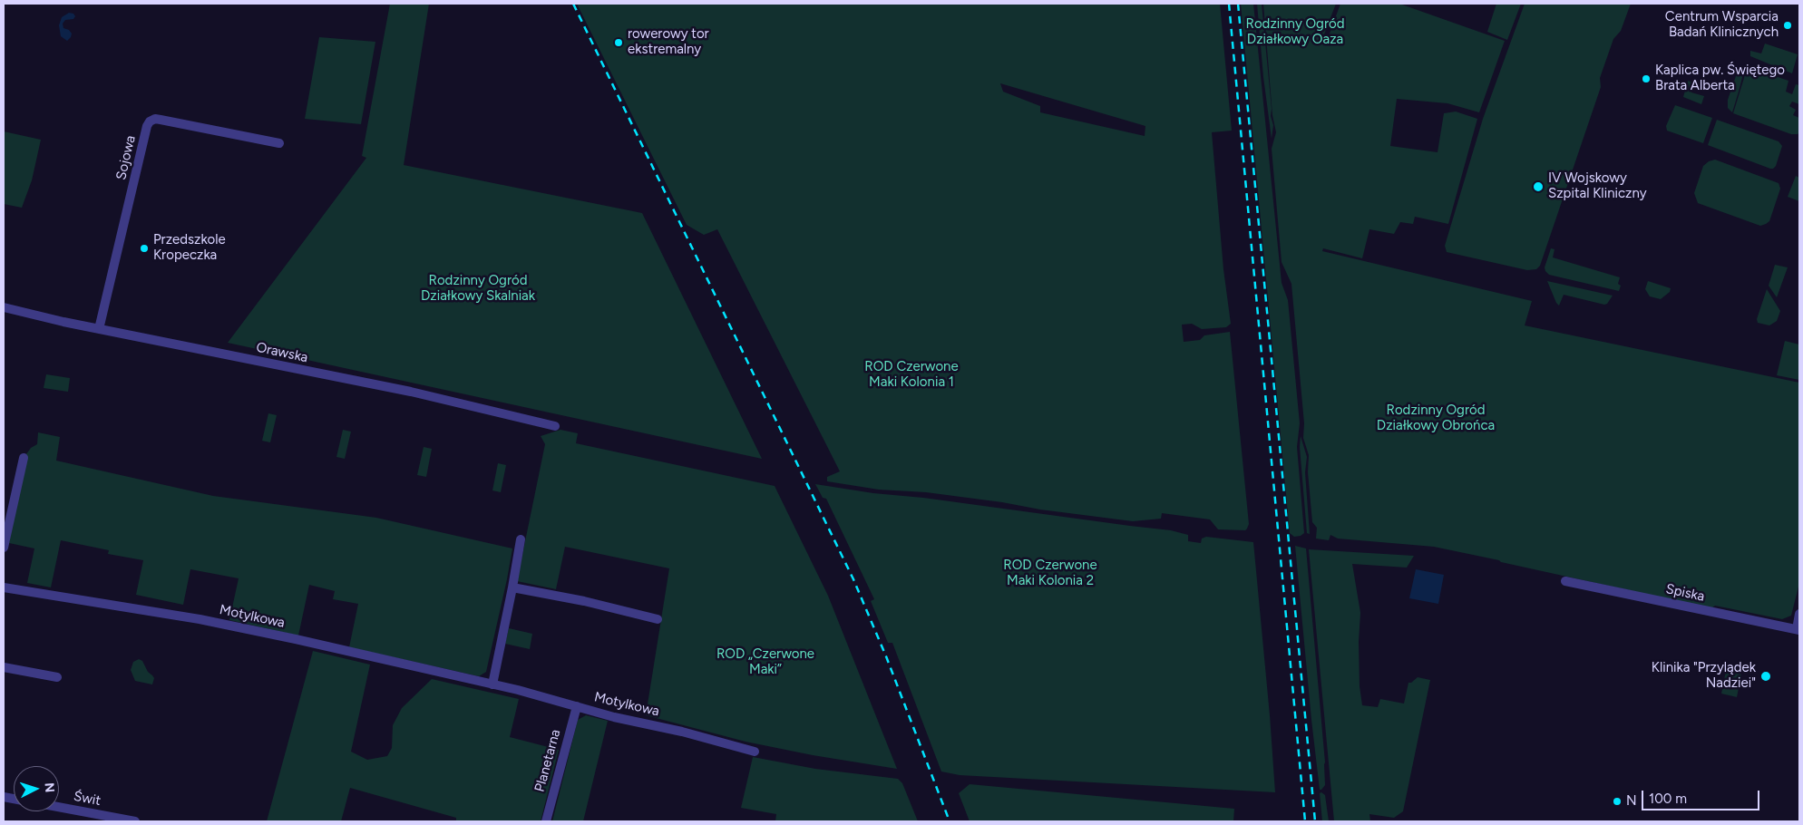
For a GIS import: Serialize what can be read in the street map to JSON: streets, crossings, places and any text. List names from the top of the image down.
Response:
{
  "streets": {
    "street": [
      "Sojowa",
      "Orawska",
      "Spiska",
      "Motylkowa",
      "Planetarna",
      "Świt"
    ]
  },
  "crossings": [
    ["Sojowa", "Orawska"],
    ["Motylkowa", "Planetarna"]
  ],
  "parks": [
    "Rodzinny Ogród Działkowy Oaza",
    "Rodzinny Ogród Działkowy Skalniak",
    "ROD Czerwone Maki Kolonia 1",
    "Rodzinny Ogród Działkowy Obrońca",
    "ROD Czerwone Maki Kolonia 2",
    "ROD „Czerwone Maki”"
  ],
  "places": [
    "Centrum Wsparcia Badań Klinicznych",
    "rowerowy tor ekstremalny",
    "Kaplica pw. Świętego Brata Alberta",
    "IV Wojskowy Szpital Kliniczny",
    "Przedszkole Kropeczka",
    "Klinika \"Przylądek Nadziei\"",
    "N"
  ],
  "scale_bar": "100 m",
  "north": "right"
}
